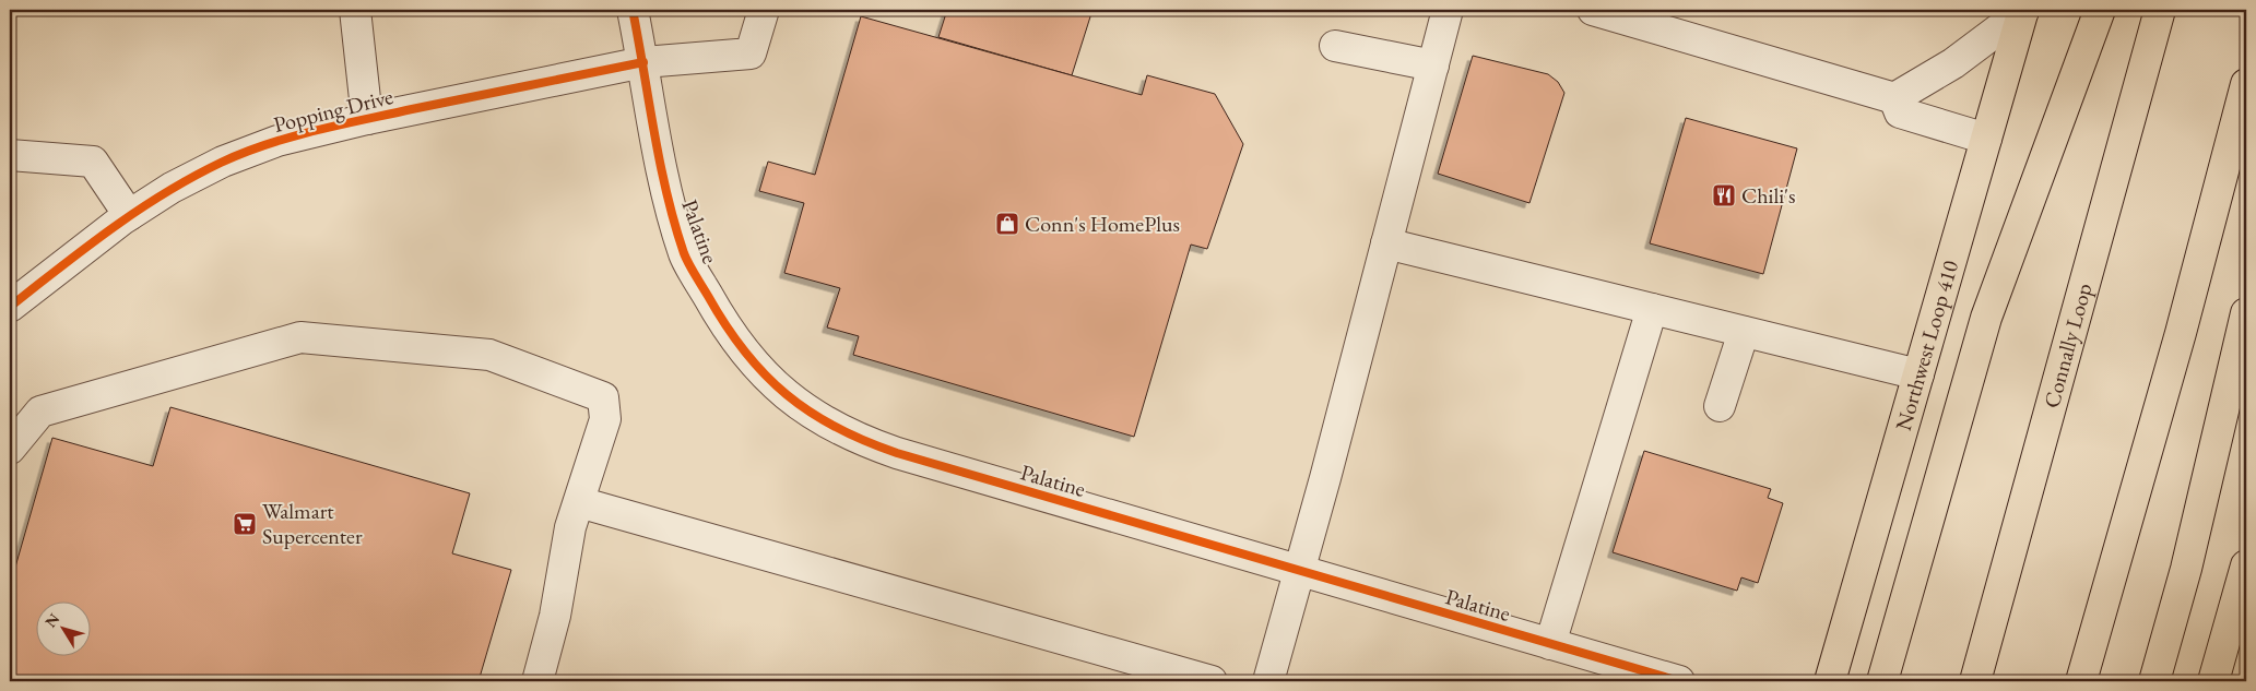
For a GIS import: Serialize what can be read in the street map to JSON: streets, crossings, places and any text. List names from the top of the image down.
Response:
{
  "streets": {
    "main road": ["Northwest Loop 410", "Connally Loop"],
    "street": ["Popping Drive", "Palatine"]
  },
  "crossings": [
    ["Popping Drive", "Palatine"]
  ],
  "places": {
    "restaurant": ["Chili's"],
    "shop": ["Conn's HomePlus"],
    "supermarket": ["Walmart Supercenter"]
  },
  "north": "top left"
}
